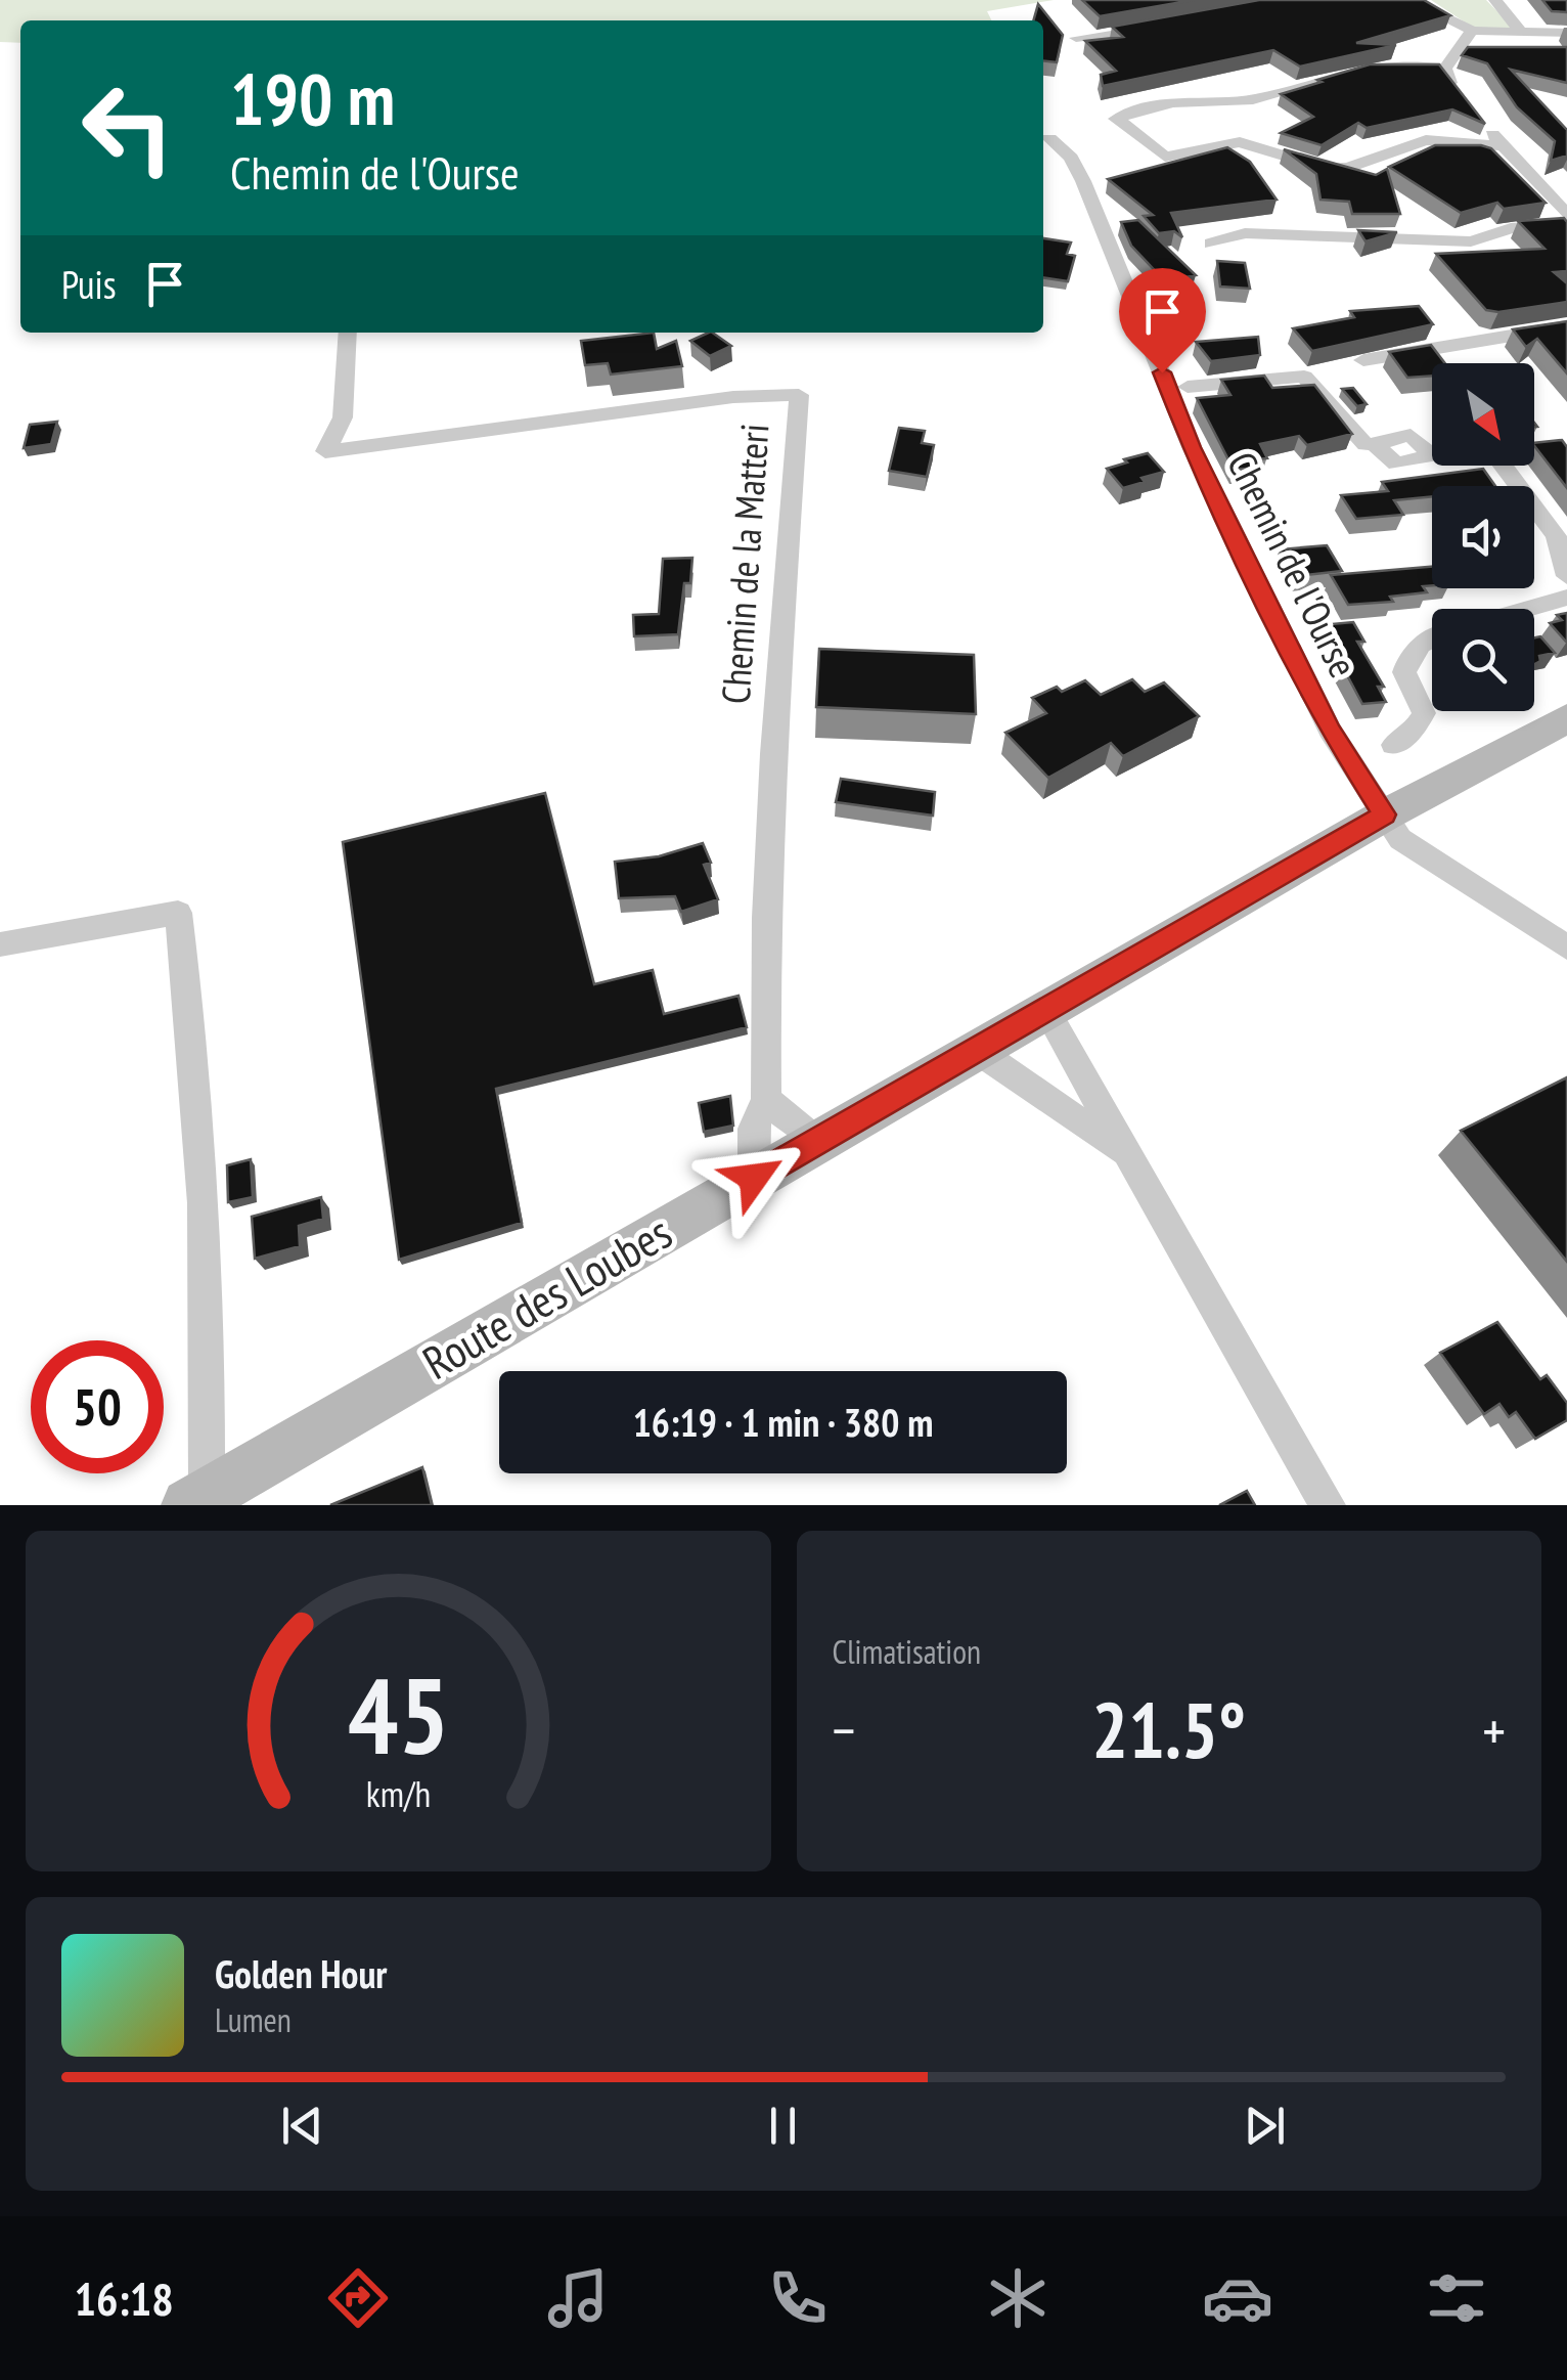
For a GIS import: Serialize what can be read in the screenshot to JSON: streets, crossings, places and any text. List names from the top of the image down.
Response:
{
  "streets": {
    "main road": ["Route des Loubes"],
    "street": ["Chemin de la Matteri", "Chemin de l'Ourse"]
  },
  "crossings": [
    ["Chemin de la Matteri", "Route des Loubes"],
    ["Chemin de l'Ourse", "Route des Loubes"]
  ],
  "north": "bottom right",
  "page": {
    "turn": ["190 m", "Chemin de l'Ourse"],
    "then": "Puis",
    "limit": "50",
    "trip": "16:19 · 1 min · 380 m",
    "tile": "Climatisation",
    "heat": ["−", "21.5°", "+"],
    "song": ["Golden Hour", "Lumen"],
    "tabs": "16:18",
    "gauge": ["45", "km/h"]
  }
}
